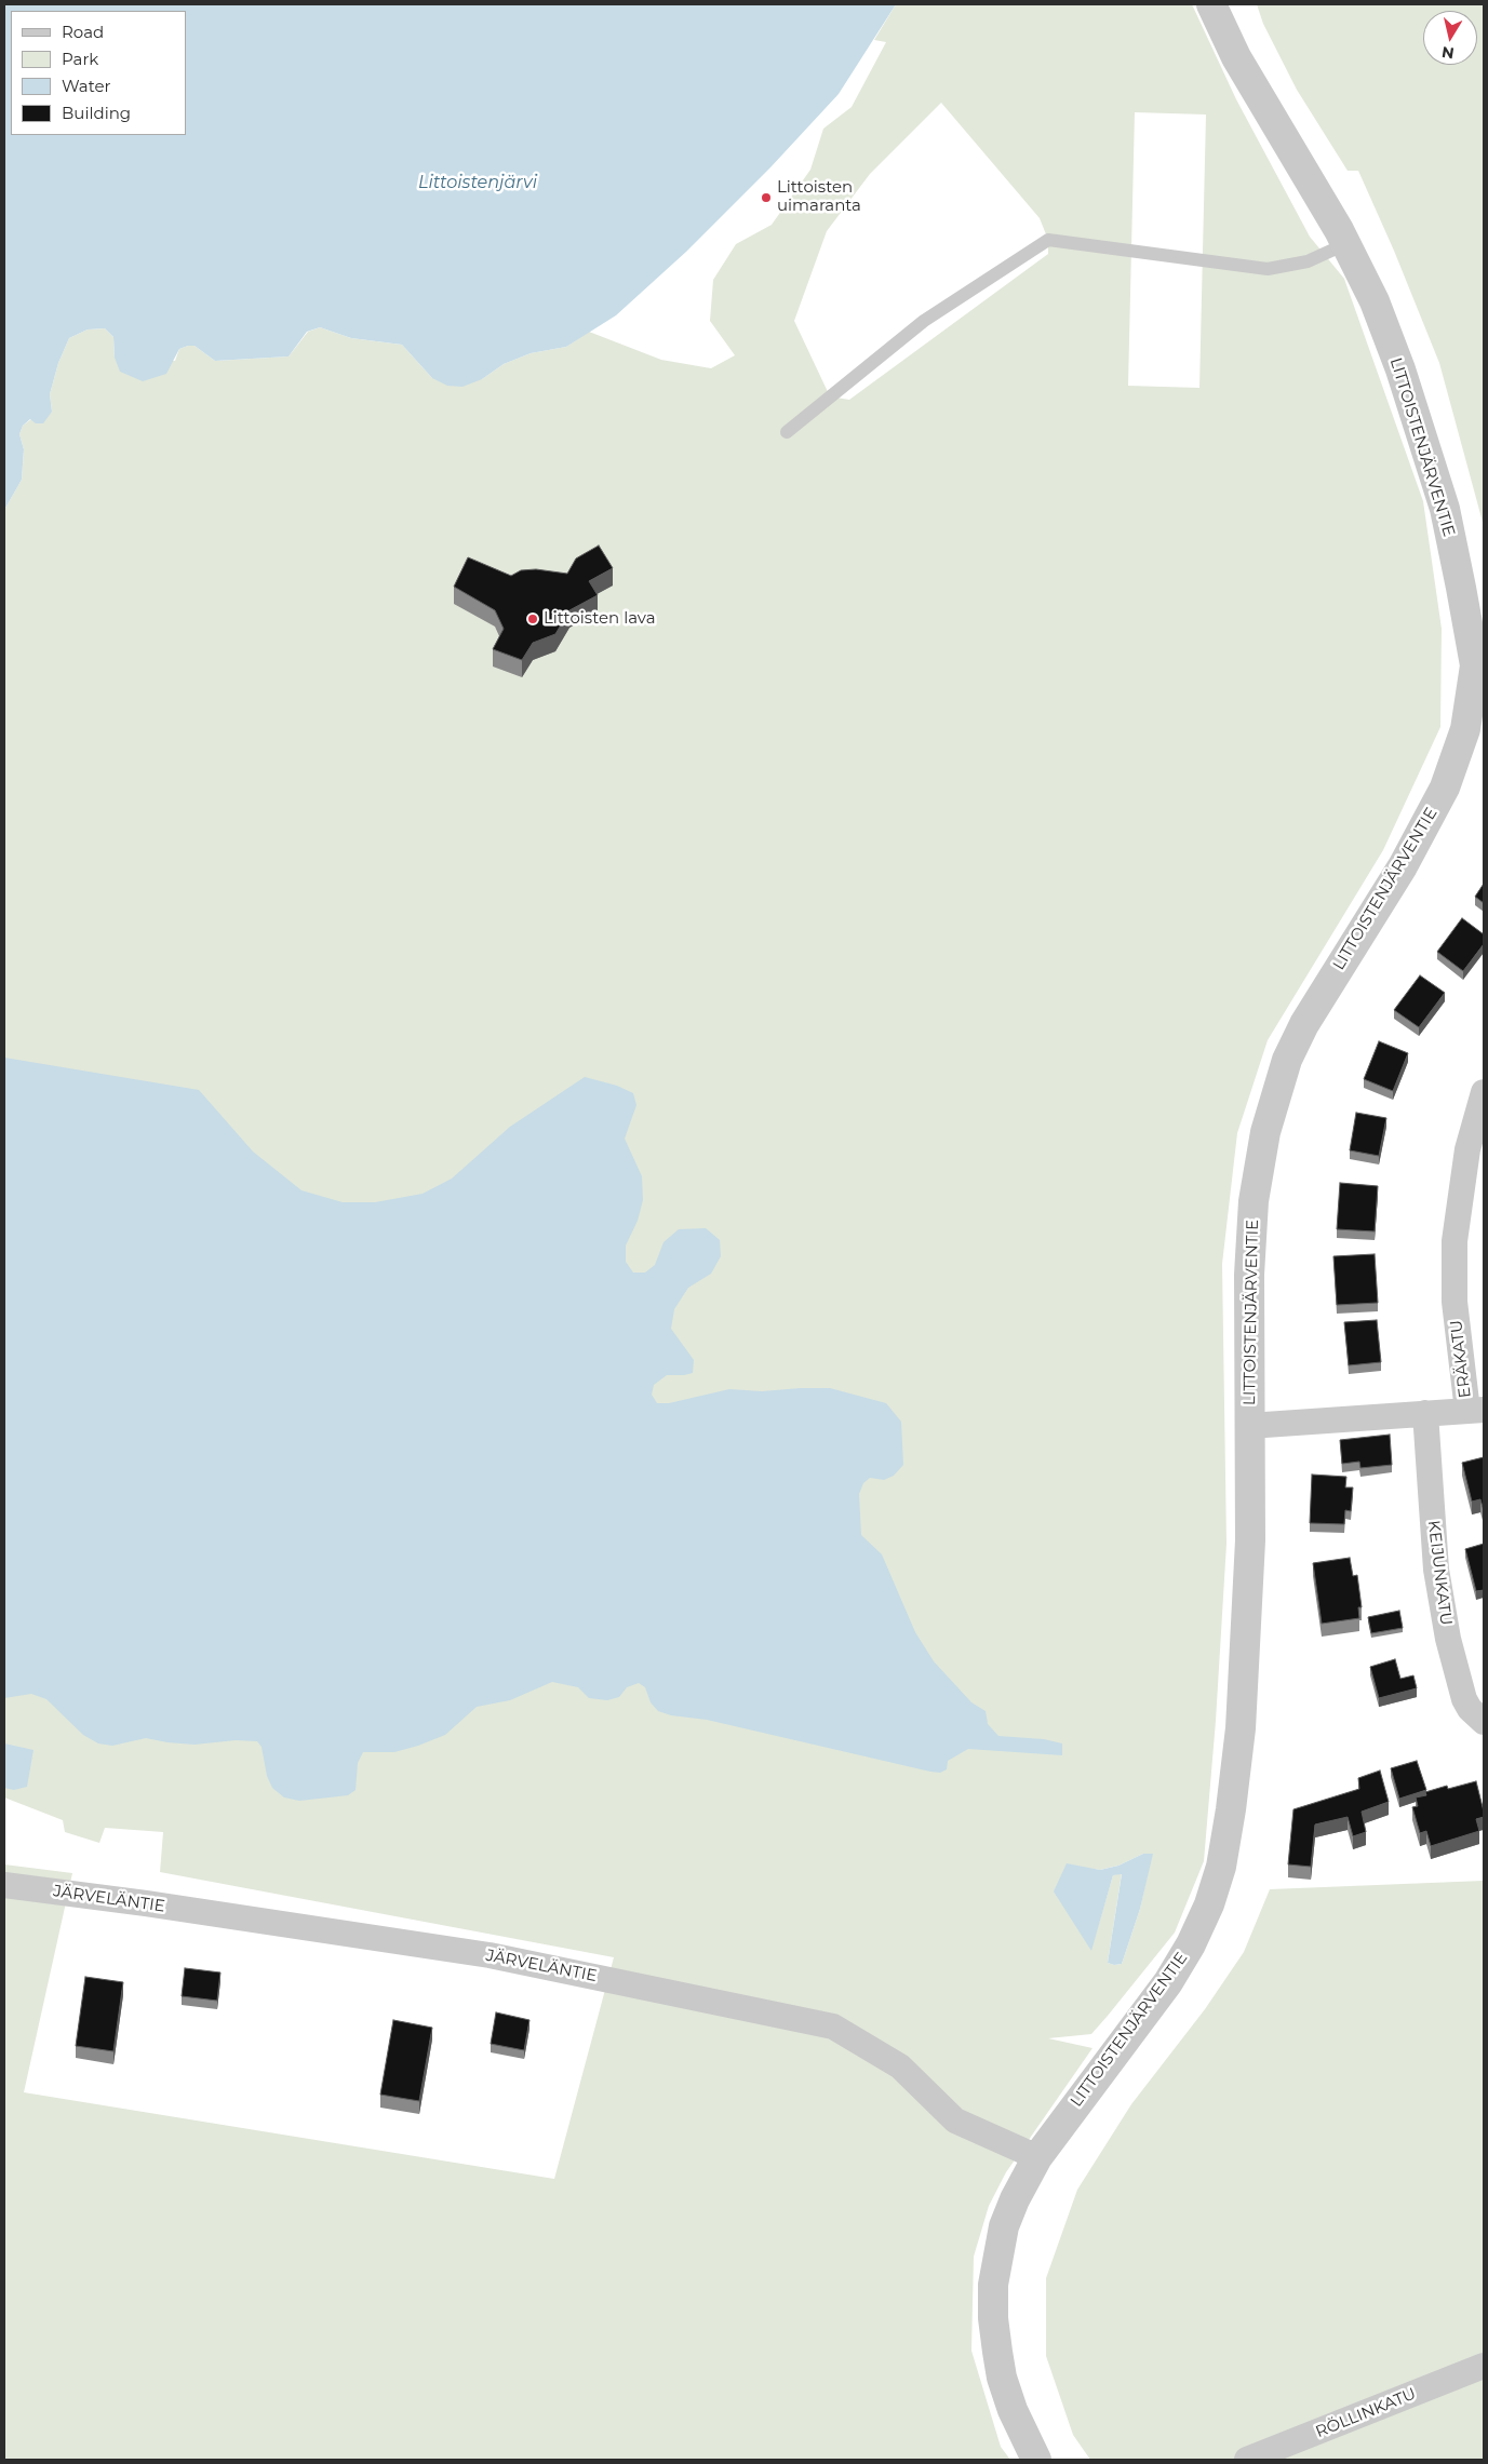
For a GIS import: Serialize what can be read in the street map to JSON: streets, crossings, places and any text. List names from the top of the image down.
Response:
{
  "streets": {
    "street": [
      "LITTOISTENJÄRVENTIE",
      "ERÄKATU",
      "KEIJUNKATU",
      "JÄRVELÄNTIE",
      "RÖLLINKATU"
    ]
  },
  "crossings": [
    ["LITTOISTENJÄRVENTIE", "ERÄKATU"],
    ["LITTOISTENJÄRVENTIE", "JÄRVELÄNTIE"],
    ["ERÄKATU", "KEIJUNKATU"]
  ],
  "water": ["Littoistenjärvi"],
  "places": ["Littoisten uimaranta", "Littoisten lava"],
  "legend": [
    "Road",
    "Park",
    "Water",
    "Building"
  ],
  "north": "bottom"
}
